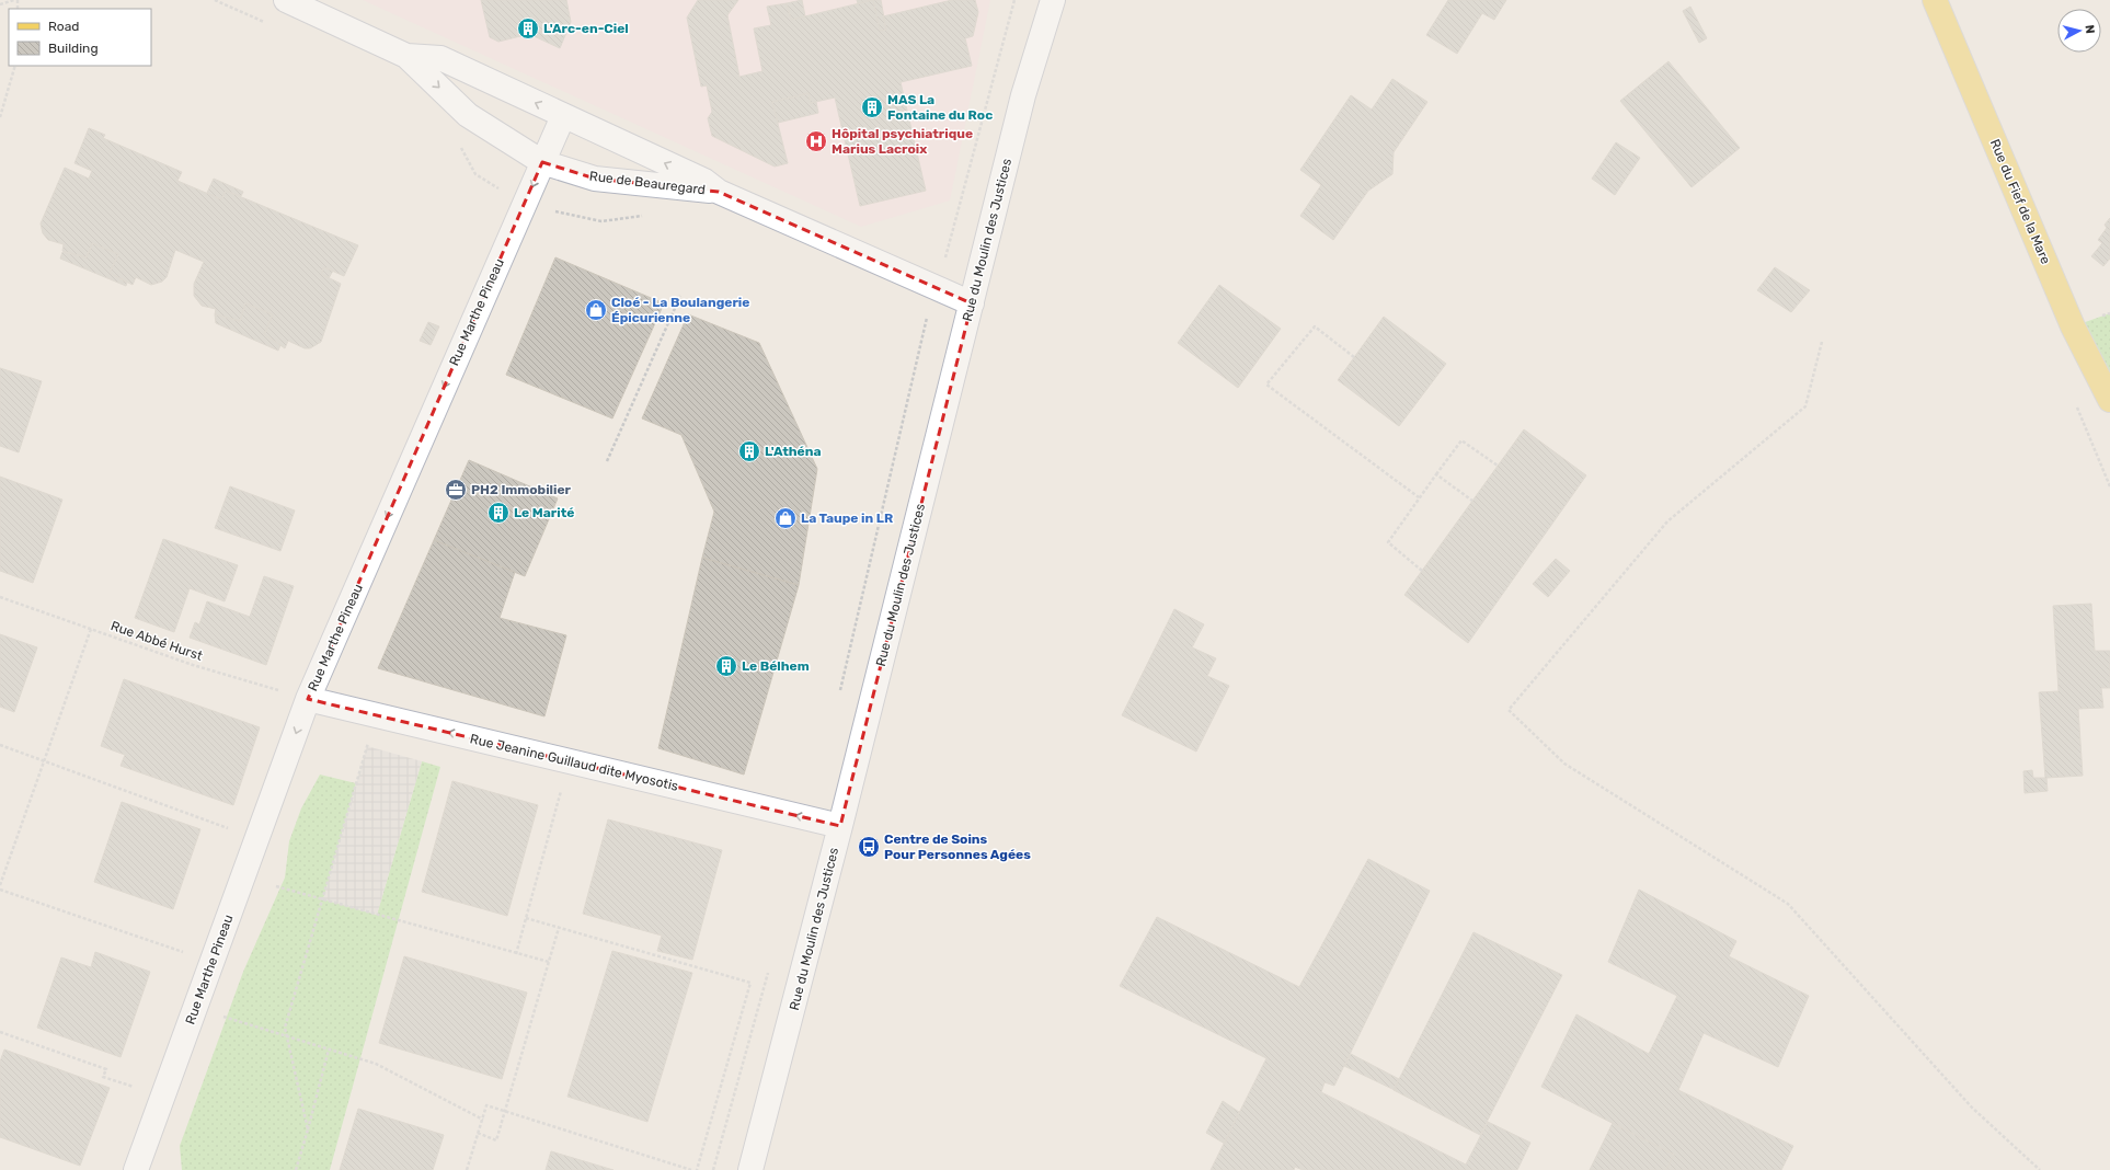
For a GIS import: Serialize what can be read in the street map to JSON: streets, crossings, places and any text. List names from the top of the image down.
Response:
{
  "streets": {
    "main road": ["Rue du Fief de la Mare"],
    "street": [
      "Rue de Beauregard",
      "Rue du Moulin des Justices",
      "Rue Marthe Pineau",
      "Rue Jeanine Guillaud dite Myosotis"
    ],
    "path": ["Rue Abbé Hurst"]
  },
  "crossings": [
    ["Rue de Beauregard", "Rue du Moulin des Justices"],
    ["Rue de Beauregard", "Rue Marthe Pineau"],
    ["Rue du Moulin des Justices", "Rue Jeanine Guillaud dite Myosotis"],
    ["Rue Marthe Pineau", "Rue Abbé Hurst"],
    ["Rue Marthe Pineau", "Rue Jeanine Guillaud dite Myosotis"],
    ["Rue Abbé Hurst", "Rue Jeanine Guillaud dite Myosotis"]
  ],
  "one_way": ["Rue Marthe Pineau", "Rue Jeanine Guillaud dite Myosotis"],
  "places": {
    "building": [
      "L'Arc-en-Ciel",
      "MAS La Fontaine du Roc",
      "L'Athéna",
      "Le Marité",
      "Le Bélhem"
    ],
    "hospital": ["Hôpital psychiatrique Marius Lacroix"],
    "shop": ["Cloé - La Boulangerie Épicurienne", "La Taupe in LR"],
    "office": ["PH2 Immobilier"],
    "bus stop": ["Centre de Soins Pour Personnes Agées"]
  },
  "legend": ["Road", "Building"],
  "north": "right"
}
